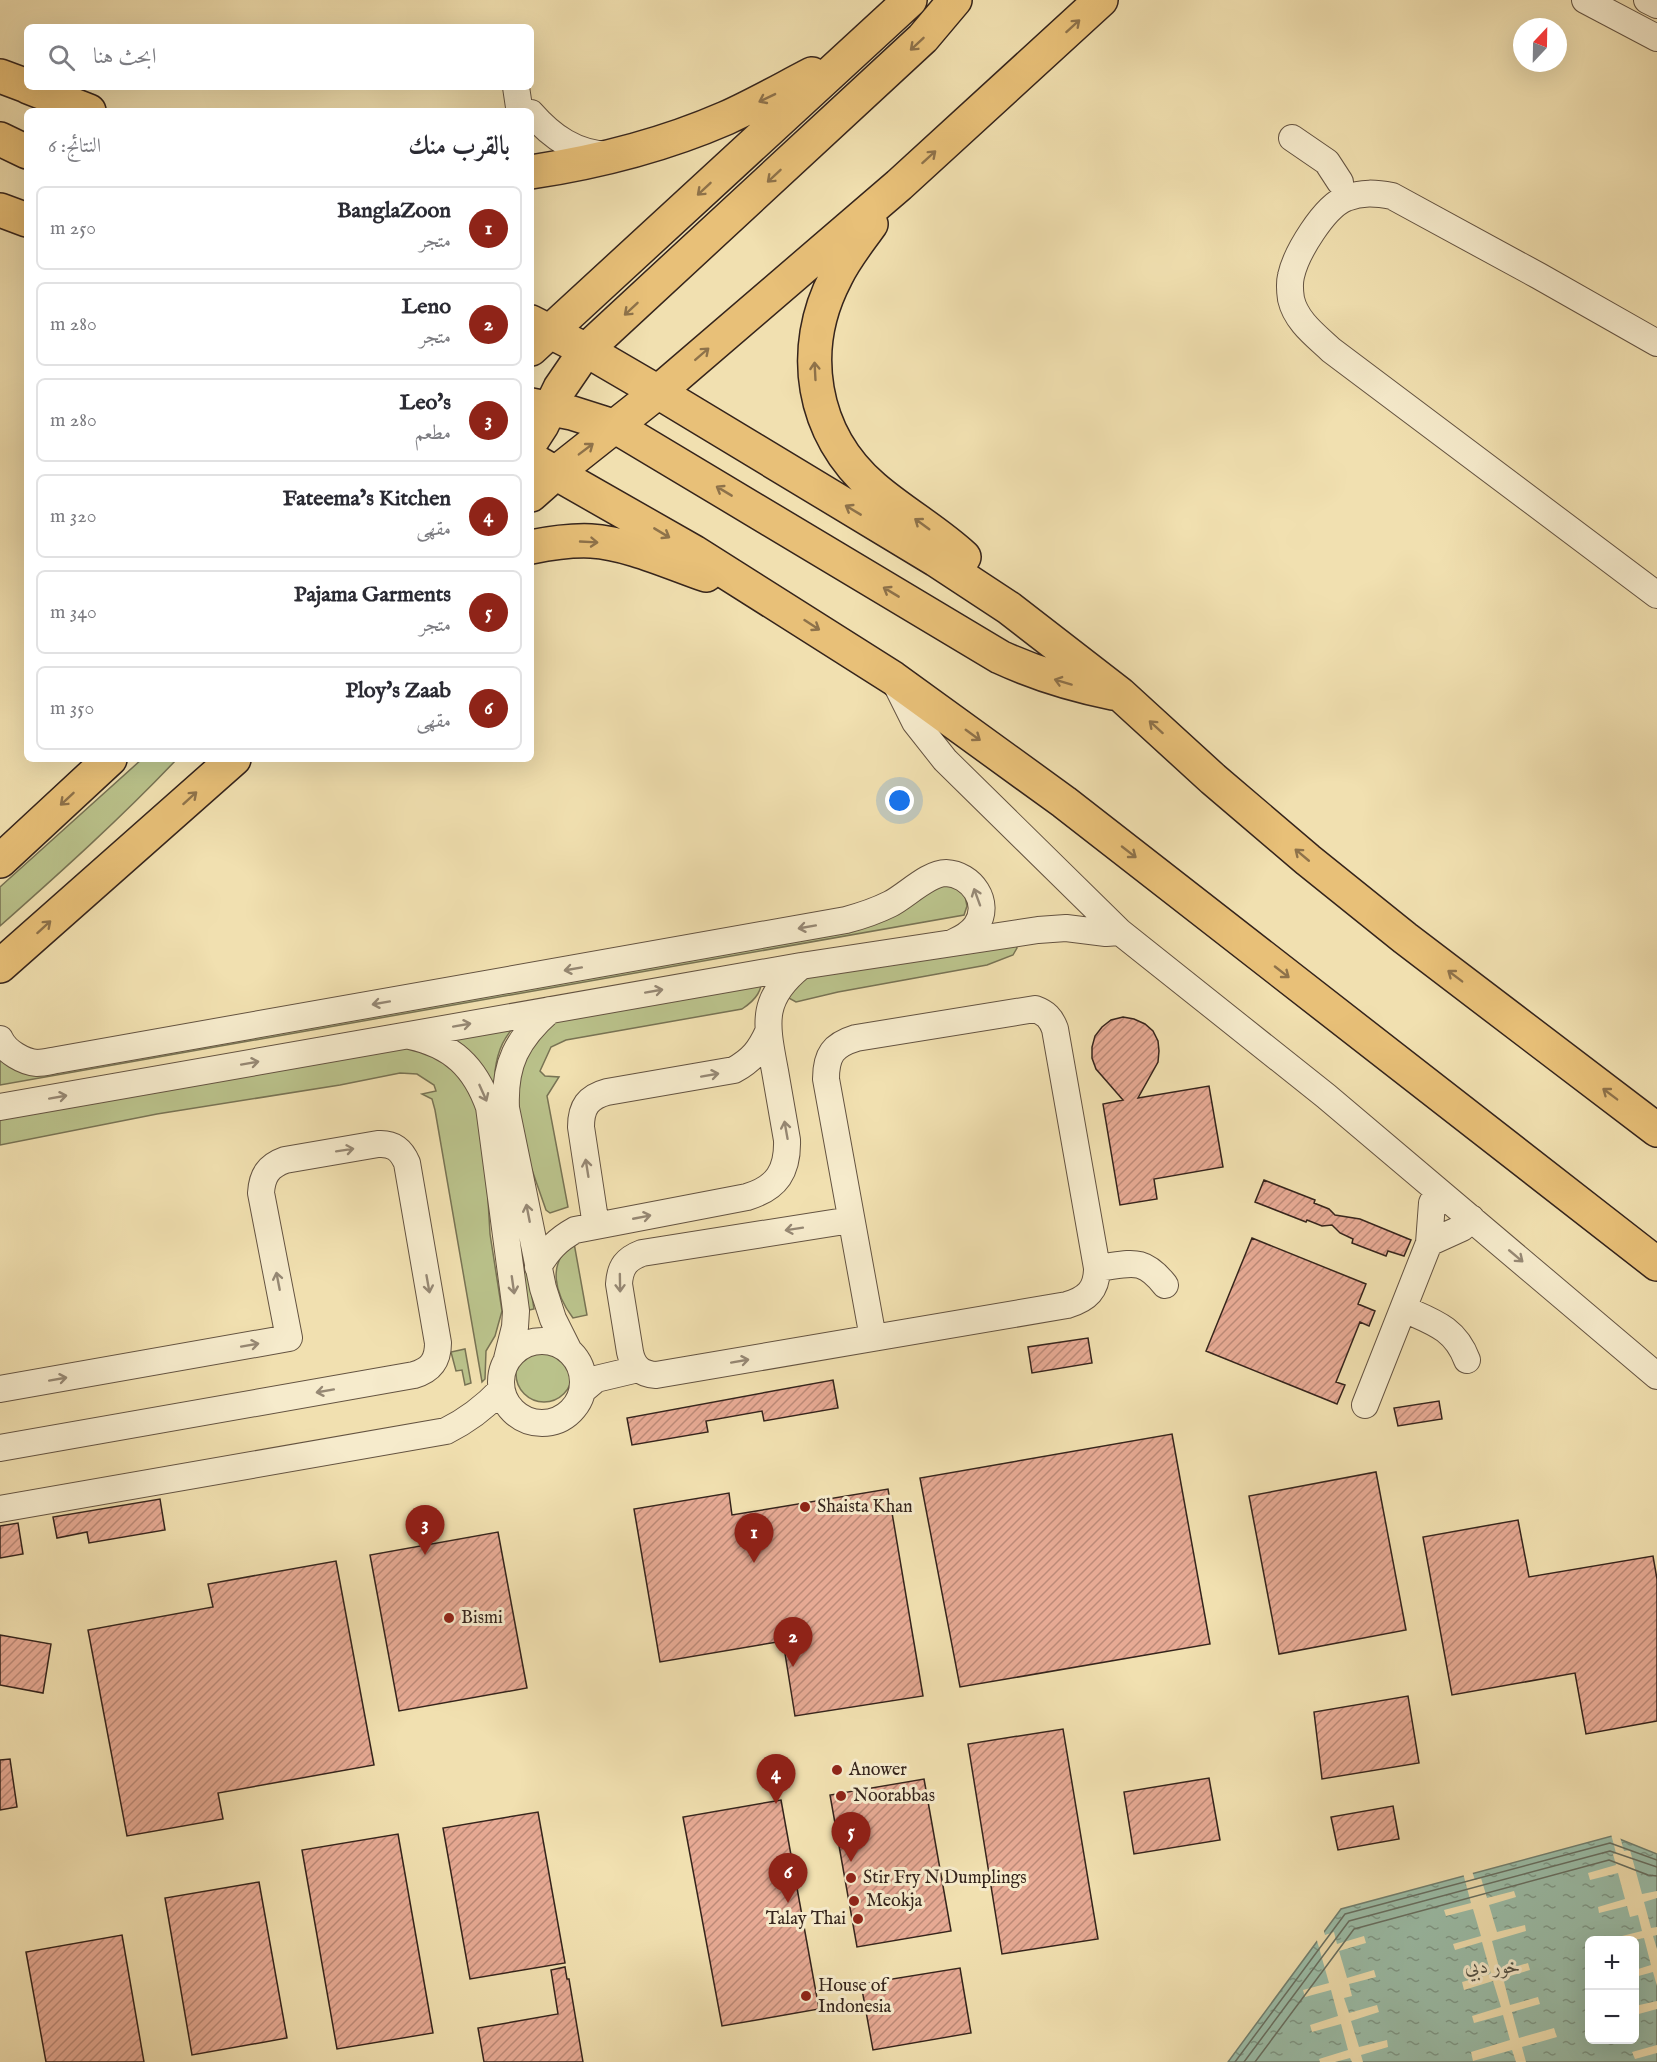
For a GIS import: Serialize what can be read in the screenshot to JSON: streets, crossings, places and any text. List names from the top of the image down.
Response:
{
  "water": ["خور دبي"],
  "places": [
    "Shaista Khan",
    "Bismi",
    "Anower",
    "Noorabbas",
    "Stir Fry N Dumplings",
    "Meokja",
    "Talay Thai",
    "House of Indonesia"
  ],
  "north": "top",
  "page": {
    "search": "ابحث هنا",
    "heading": ["بالقرب منك", "النتائج: 6"],
    "list": [
      {
        "mark": "1",
        "name": "BanglaZoon",
        "note": "متجر",
        "value": "250 m"
      },
      {
        "mark": "2",
        "name": "Leno",
        "note": "متجر",
        "value": "280 m"
      },
      {
        "mark": "3",
        "name": "Leo's",
        "note": "مطعم",
        "value": "280 m"
      },
      {
        "mark": "4",
        "name": "Fateema’s Kitchen",
        "note": "مقهى",
        "value": "320 m"
      },
      {
        "mark": "5",
        "name": "Pajama Garments",
        "note": "متجر",
        "value": "340 m"
      },
      {
        "mark": "6",
        "name": "Ploy's Zaab",
        "note": "مقهى",
        "value": "350 m"
      }
    ],
    "pins": [
      "3",
      "1",
      "2",
      "4",
      "5",
      "6"
    ],
    "map_buttons": ["+", "−"]
  }
}
